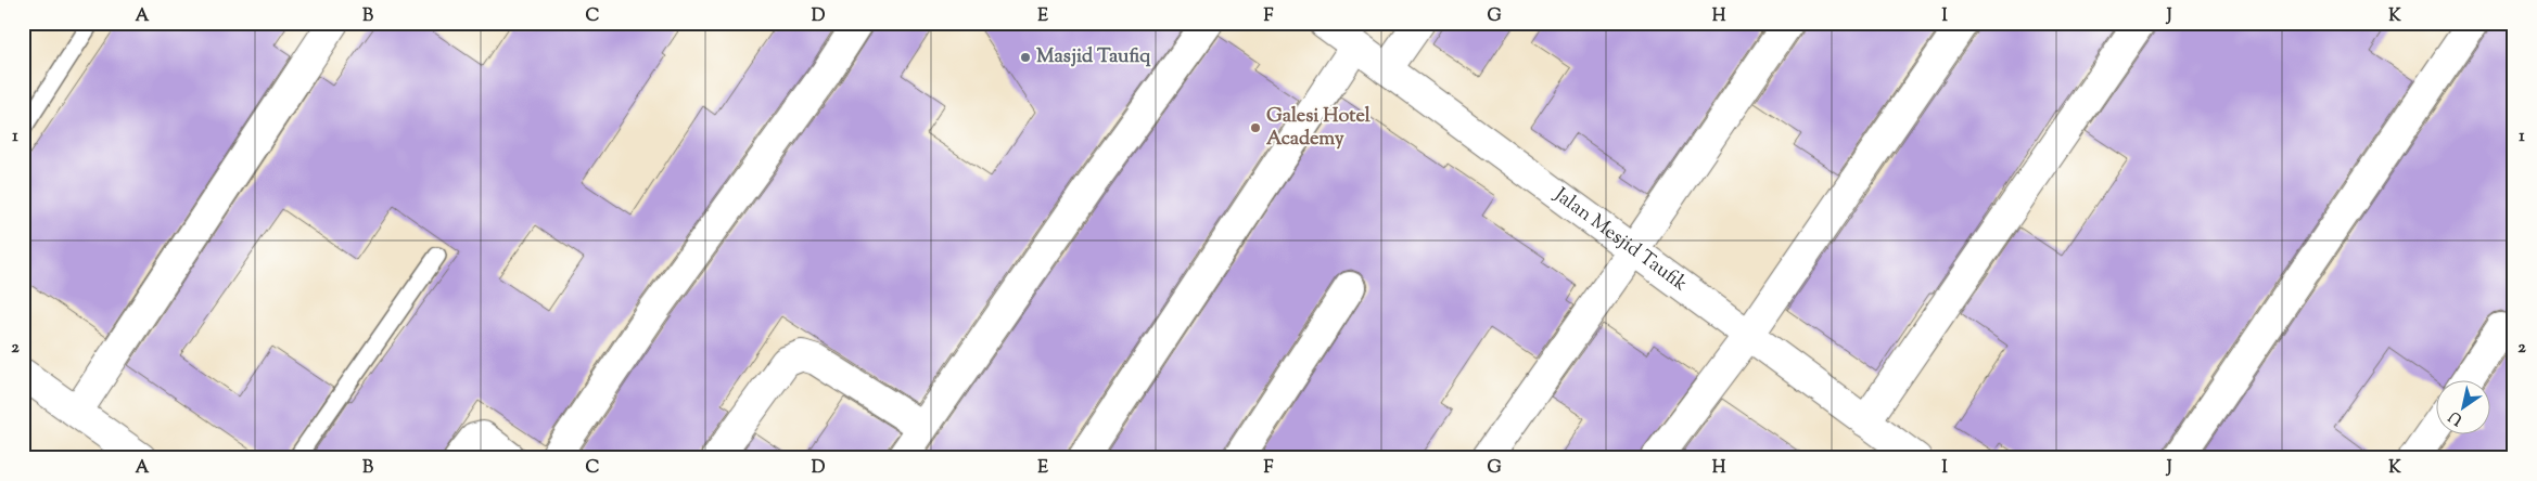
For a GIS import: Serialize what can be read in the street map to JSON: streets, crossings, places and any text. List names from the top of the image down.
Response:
{
  "streets": {
    "street": ["Jalan Mesjid Taufik"]
  },
  "places": ["Masjid Taufiq", "Galesi Hotel Academy"],
  "north": "bottom left",
  "grid": {
    "columns": [
      "A",
      "B",
      "C",
      "D",
      "E",
      "F",
      "G",
      "H",
      "I",
      "J",
      "K"
    ],
    "rows": ["1", "2"]
  }
}
